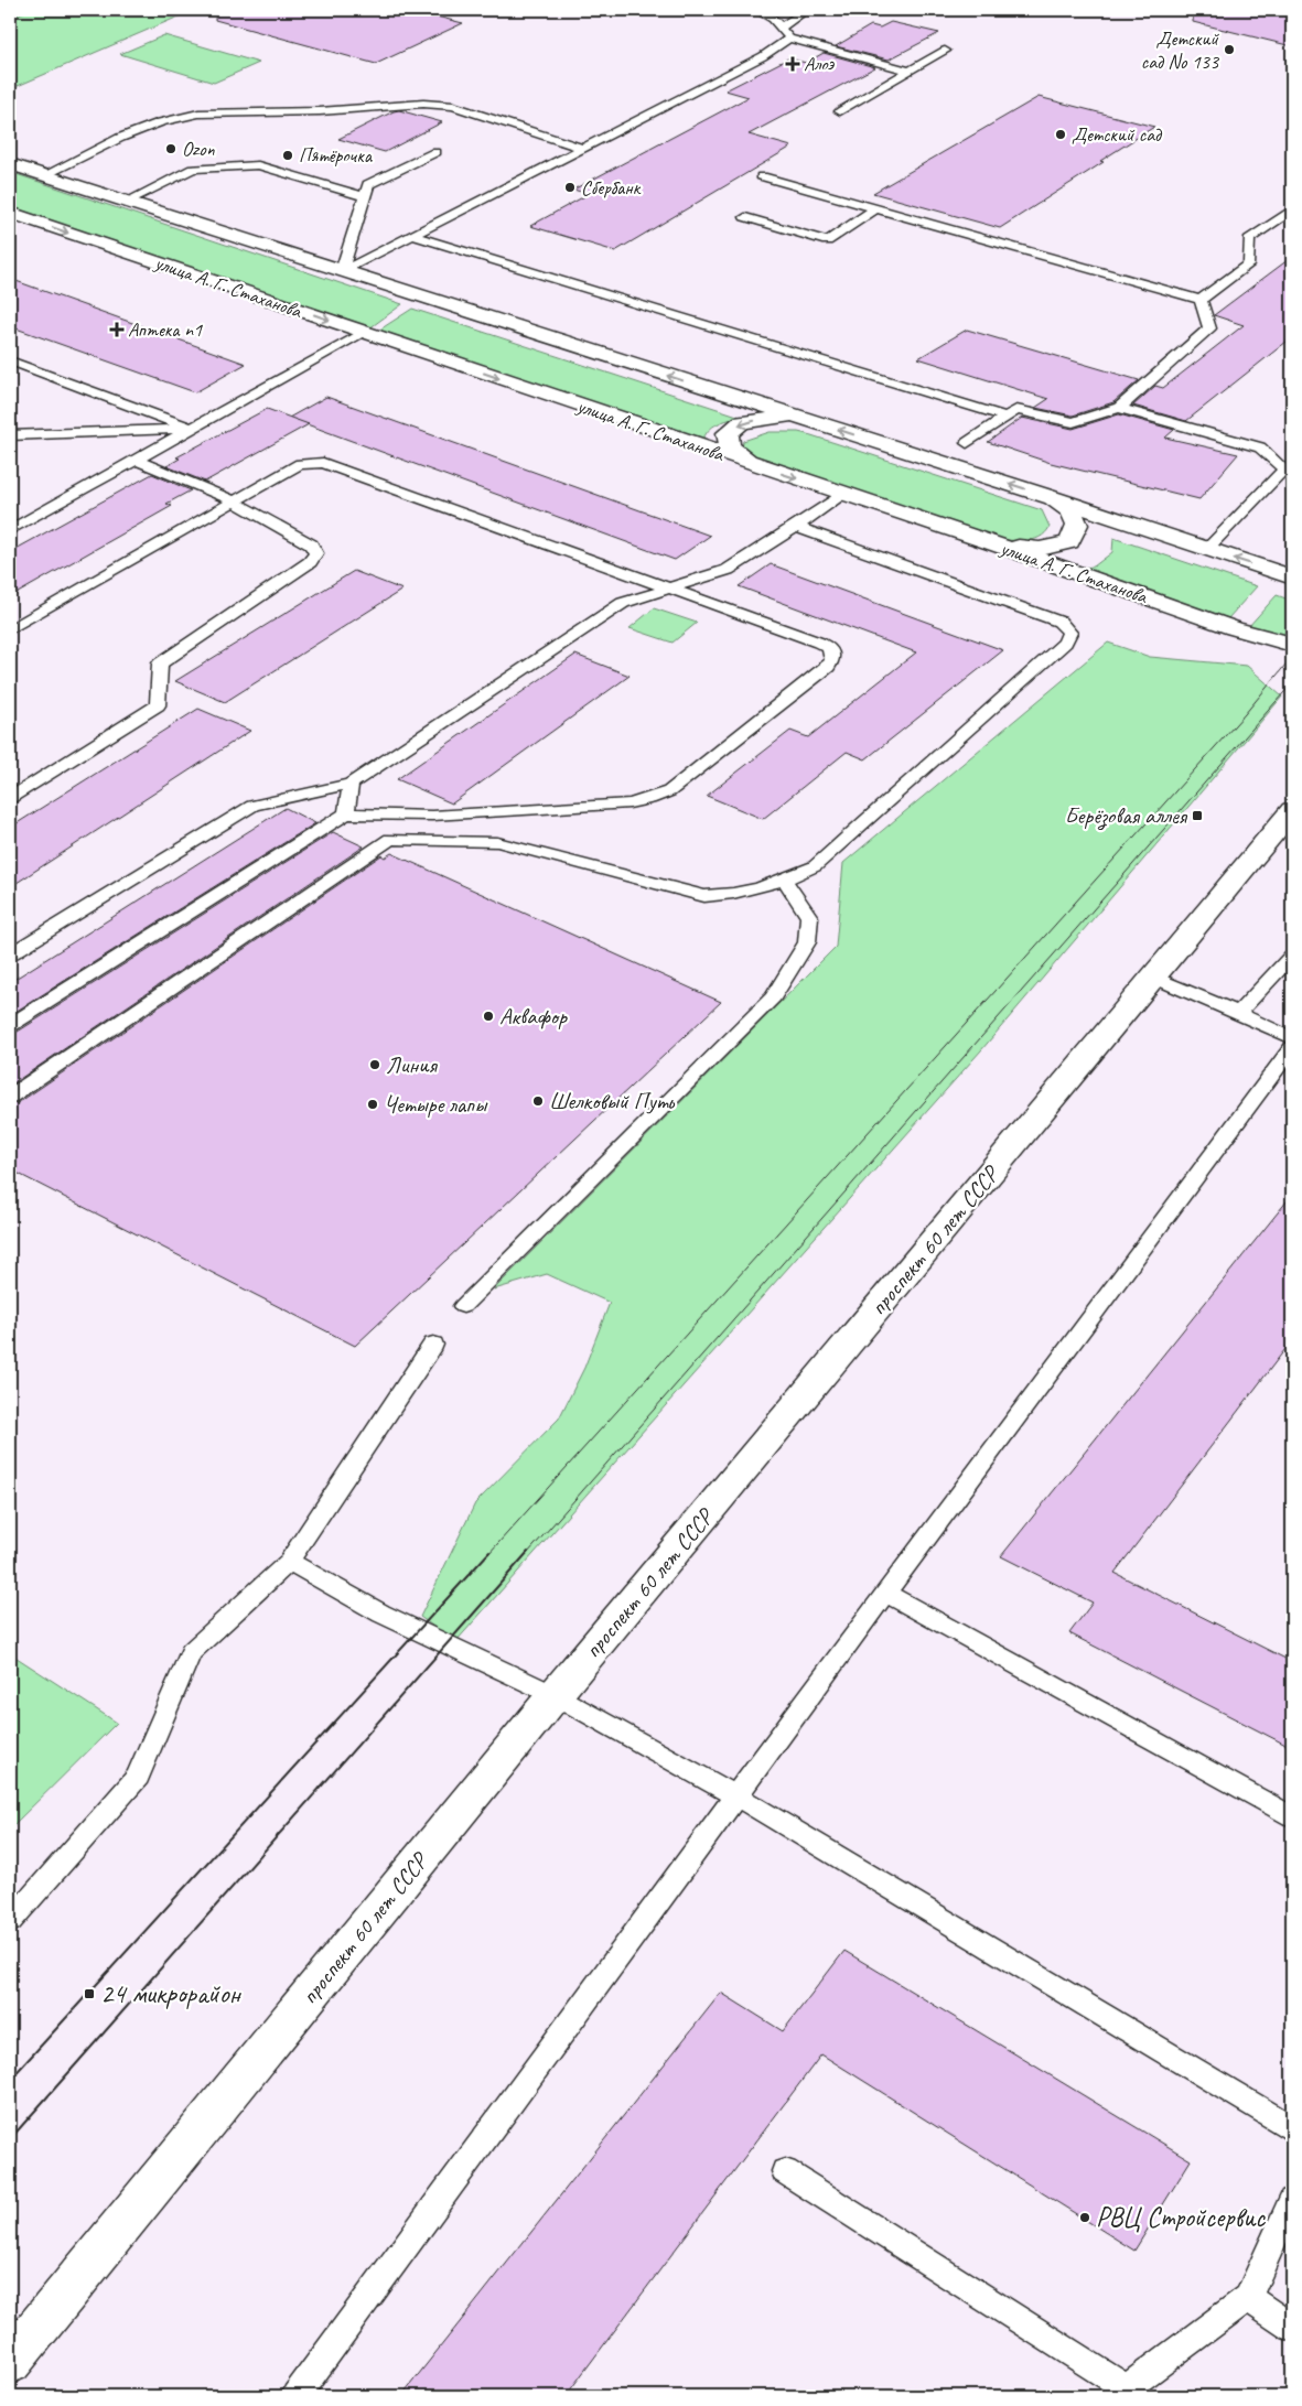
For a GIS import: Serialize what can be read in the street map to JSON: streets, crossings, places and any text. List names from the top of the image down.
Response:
{
  "streets": {
    "main road": ["улица А. Г. Стаханова", "проспект 60 лет СССР"]
  },
  "places": {
    "other": [
      "Детский сад No 133",
      "Детский сад",
      "Ozon",
      "Пятёрочка",
      "Сбербанк",
      "Аквафор",
      "Линия",
      "Шелковый Путь",
      "Четыре лапы",
      "РВЦ Стройсервис"
    ],
    "health": ["Алоэ", "Аптека n1"],
    "transit": ["Берёзовая аллея", "24 микрорайон"]
  }
}
